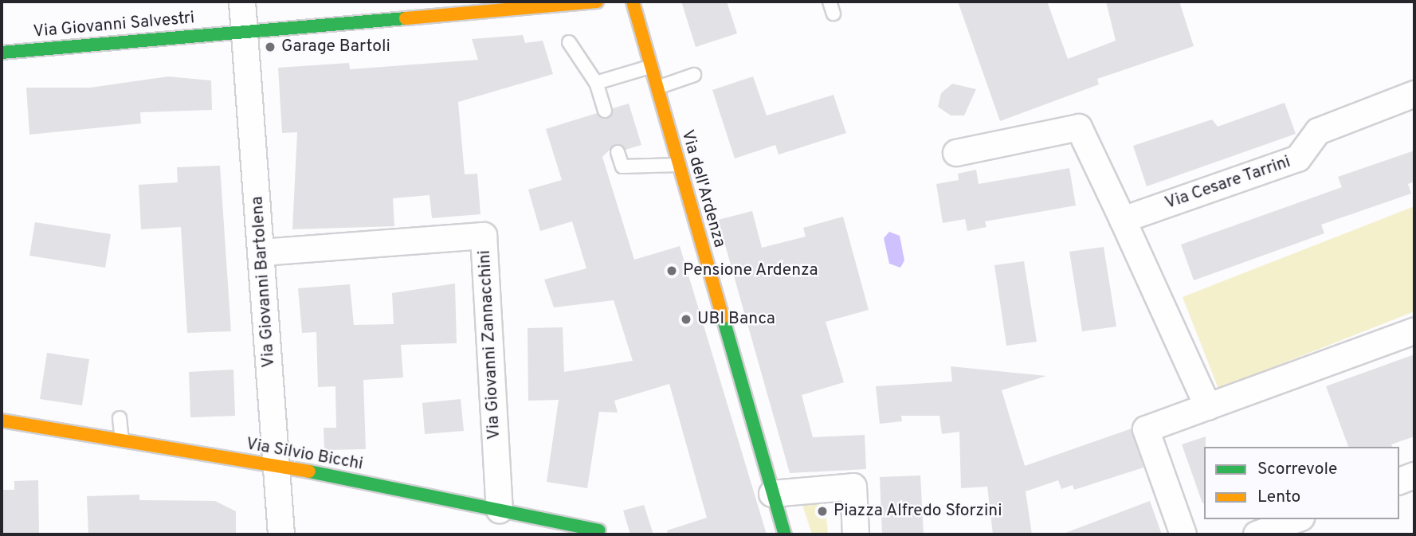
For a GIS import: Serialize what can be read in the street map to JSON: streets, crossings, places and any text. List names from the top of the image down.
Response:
{
  "streets": {
    "street": [
      "Via Giovanni Salvestri",
      "Via Cesare Tarrini",
      "Via dell'Ardenza",
      "Via Giovanni Bartolena",
      "Via Giovanni Zannacchini",
      "Via Silvio Bicchi"
    ]
  },
  "crossings": [
    ["Via Giovanni Salvestri", "Via Giovanni Bartolena"],
    ["Via Giovanni Bartolena", "Via Giovanni Zannacchini"],
    ["Via Giovanni Bartolena", "Via Silvio Bicchi"],
    ["Via Giovanni Zannacchini", "Via Silvio Bicchi"]
  ],
  "places": [
    "Garage Bartoli",
    "Pensione Ardenza",
    "UBI Banca",
    "Piazza Alfredo Sforzini"
  ],
  "legend": ["Scorrevole", "Lento"]
}
